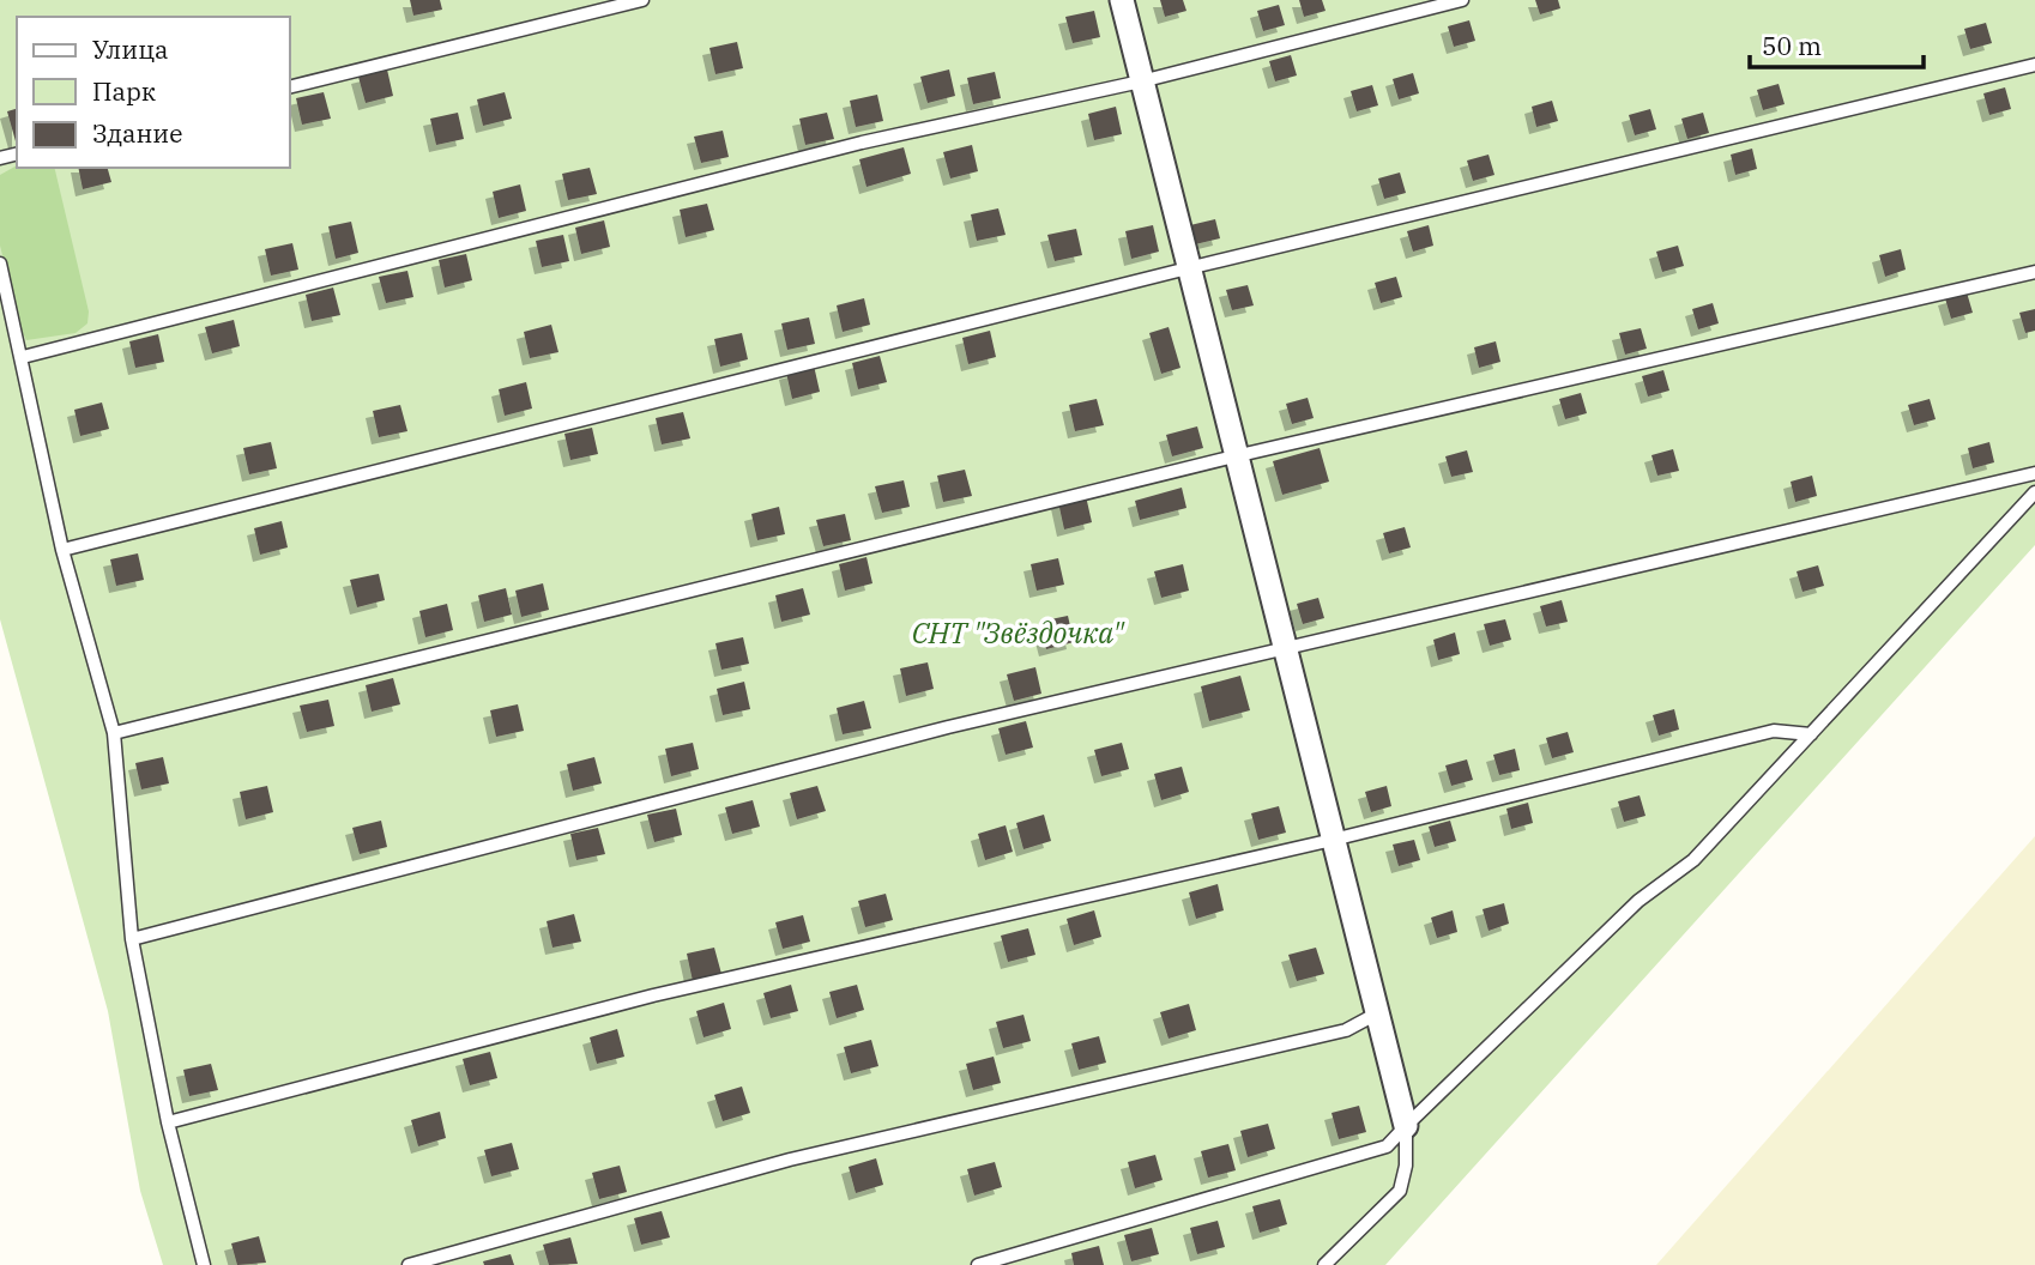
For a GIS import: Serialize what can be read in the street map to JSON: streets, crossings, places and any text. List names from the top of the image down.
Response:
{
  "parks": ["СНТ \"Звёздочка\""],
  "legend": ["Улица", "Парк", "Здание"],
  "scale_bar": "50 m"
}
